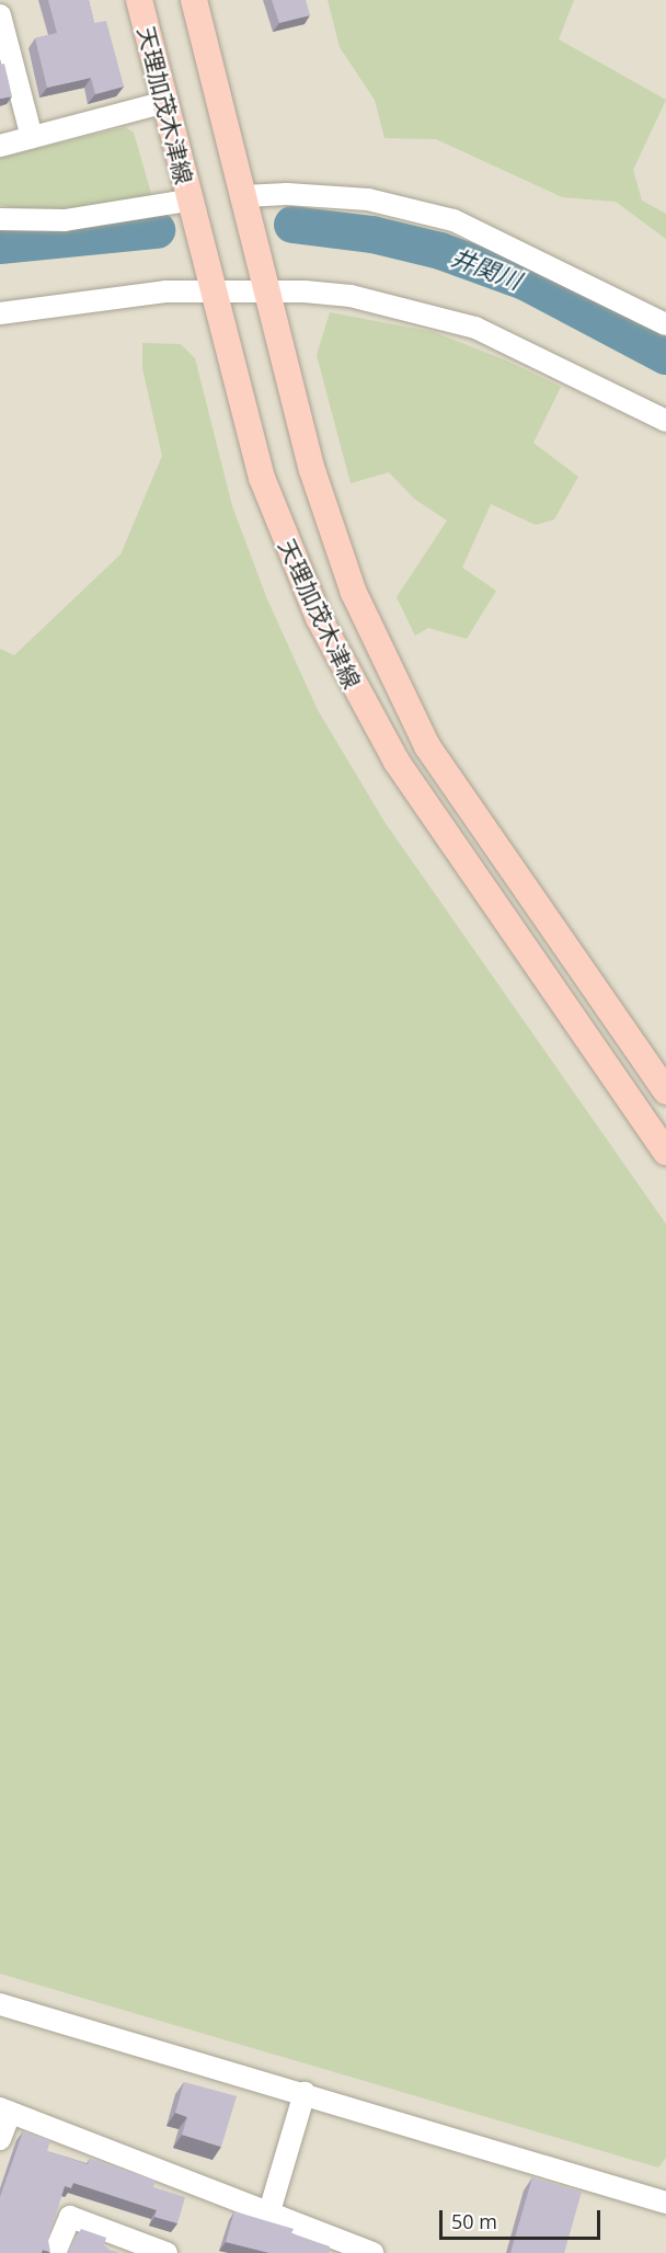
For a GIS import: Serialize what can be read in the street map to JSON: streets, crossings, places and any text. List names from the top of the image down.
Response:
{
  "streets": {
    "main road": ["天理加茂木津線"]
  },
  "water": ["井関川"],
  "scale_bar": "50 m"
}
